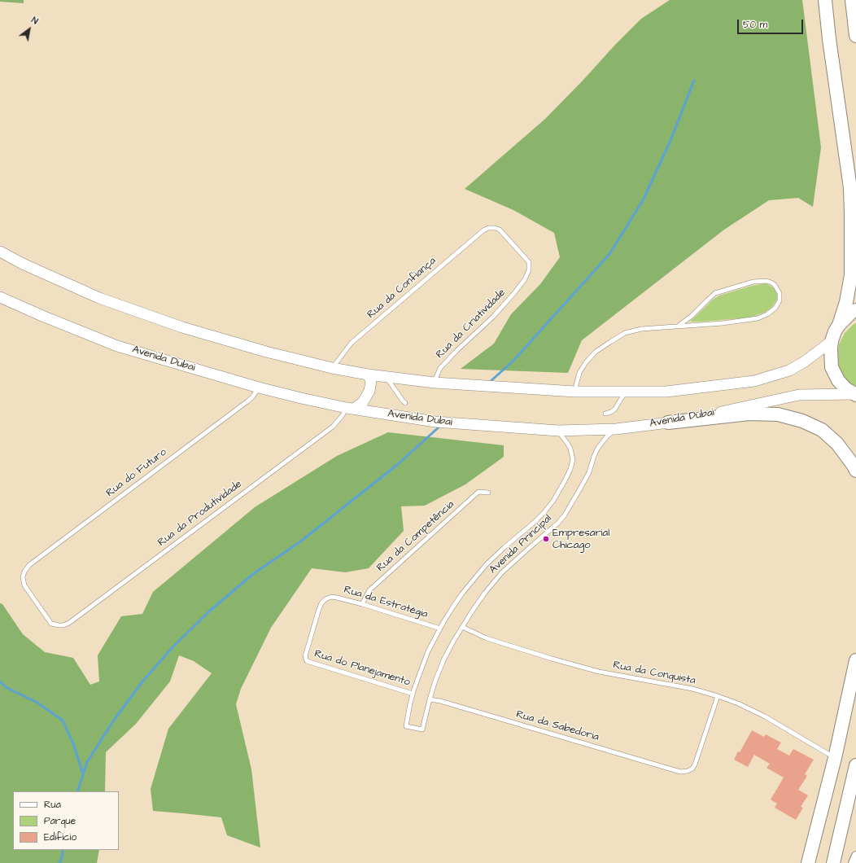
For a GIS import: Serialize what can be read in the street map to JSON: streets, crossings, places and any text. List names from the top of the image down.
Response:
{
  "streets": {
    "street": ["Avenida Dubai"],
    "lane": [
      "Rua da Confiança",
      "Rua da Criatividade",
      "Rua do Futuro",
      "Rua da Produtividade",
      "Rua da Competência",
      "Avenida Principal",
      "Rua da Estratégia",
      "Rua do Planejamento",
      "Rua da Conquista",
      "Rua da Sabedoria"
    ]
  },
  "crossings": [
    ["Rua da Confiança", "Rua da Criatividade"],
    ["Avenida Dubai", "Rua do Futuro"],
    ["Avenida Dubai", "Rua da Produtividade"],
    ["Avenida Dubai", "Avenida Principal"],
    ["Rua do Futuro", "Rua da Produtividade"],
    ["Rua da Competência", "Rua da Estratégia"],
    ["Avenida Principal", "Rua da Estratégia"],
    ["Avenida Principal", "Rua do Planejamento"],
    ["Avenida Principal", "Rua da Conquista"],
    ["Avenida Principal", "Rua da Sabedoria"],
    ["Rua da Estratégia", "Rua do Planejamento"],
    ["Rua da Conquista", "Rua da Sabedoria"]
  ],
  "places": ["Empresarial Chicago"],
  "legend": ["Rua", "Parque", "Edifício"],
  "scale_bar": "50 m",
  "north": "top right"
}
